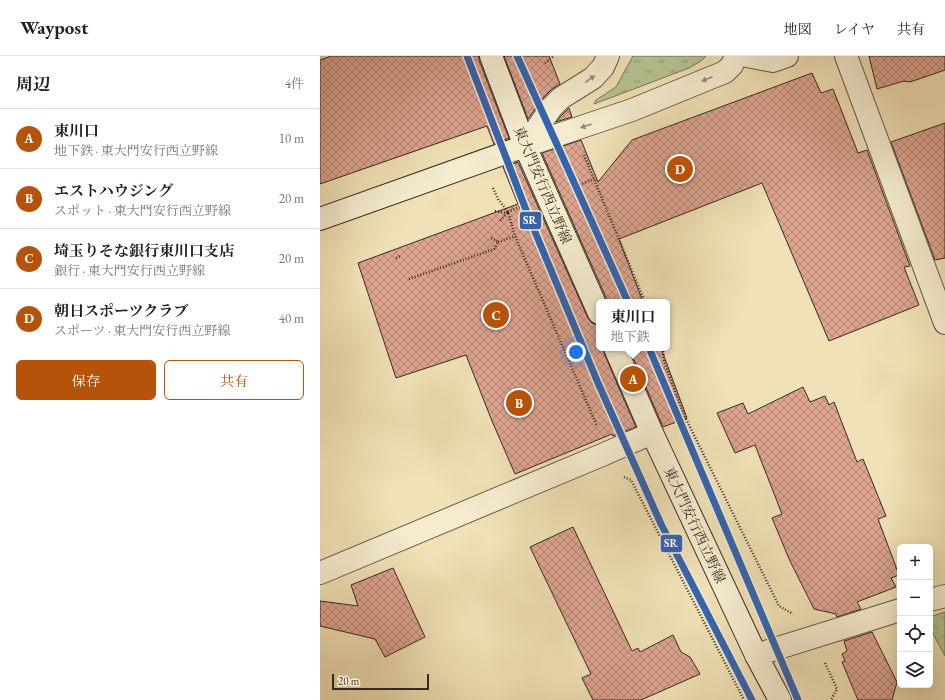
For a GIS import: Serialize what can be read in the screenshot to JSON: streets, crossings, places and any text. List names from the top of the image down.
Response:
{
  "streets": {
    "street": ["東大門安行西立野線"]
  },
  "lines": ["transit line SR"],
  "scale_bar": "20 m",
  "page": {
    "header": "Waypost",
    "nav": ["地図", "レイヤ", "共有"],
    "heading": ["周辺", "4件"],
    "list": [
      {
        "mark": "A",
        "name": "東川口",
        "note": "地下鉄 · 東大門安行西立野線",
        "value": "10 m"
      },
      {
        "mark": "B",
        "name": "エストハウジング",
        "note": "スポット · 東大門安行西立野線",
        "value": "20 m"
      },
      {
        "mark": "C",
        "name": "埼玉りそな銀行東川口支店",
        "note": "銀行 · 東大門安行西立野線",
        "value": "20 m"
      },
      {
        "mark": "D",
        "name": "朝日スポーツクラブ",
        "note": "スポーツ · 東大門安行西立野線",
        "value": "40 m"
      }
    ],
    "pins": [
      "D",
      "C",
      "A",
      "B"
    ],
    "popup": ["東川口", "地下鉄"],
    "buttons": ["保存", "共有"],
    "map_buttons": ["+", "−"],
    "scale": "20 m"
  }
}
